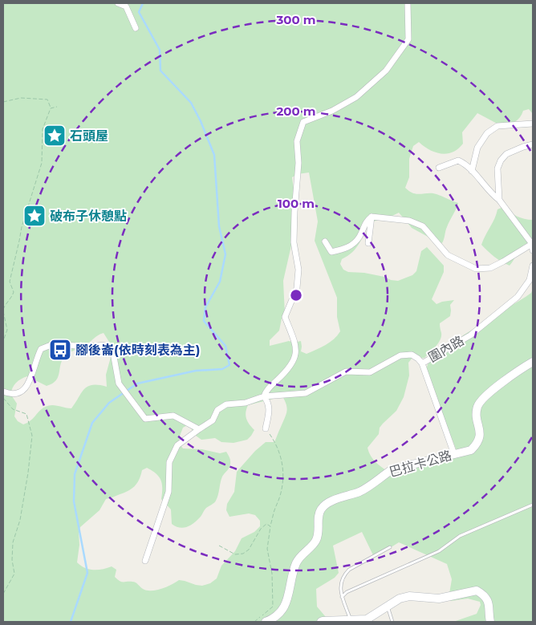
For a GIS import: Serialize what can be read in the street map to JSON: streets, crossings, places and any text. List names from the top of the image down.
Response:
{
  "streets": {
    "main road": ["巴拉卡公路"],
    "street": ["圍內路"]
  },
  "crossings": [
    ["圍內路", "巴拉卡公路"]
  ],
  "places": {
    "place": ["石頭屋", "破布子休憩點"],
    "bus stop": ["腳後崙(依時刻表為主)"]
  },
  "rings": ["300 m", "200 m", "100 m"]
}
